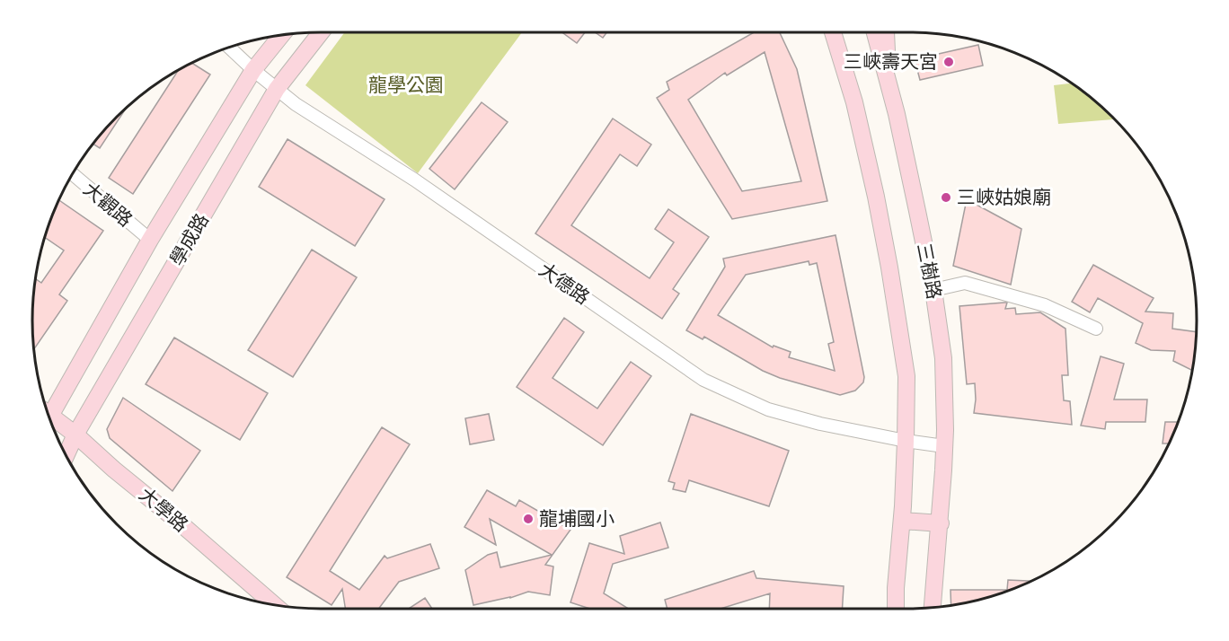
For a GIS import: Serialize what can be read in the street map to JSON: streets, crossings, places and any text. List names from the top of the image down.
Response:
{
  "streets": {
    "street": [
      "大觀路",
      "學成路",
      "三樹路",
      "大德路",
      "大學路"
    ]
  },
  "crossings": [
    ["大觀路", "學成路"],
    ["學成路", "大德路"],
    ["學成路", "大學路"],
    ["三樹路", "大德路"]
  ],
  "parks": ["龍學公園"],
  "places": ["三峽壽天宮", "三峽姑娘廟", "龍埔國小"]
}
